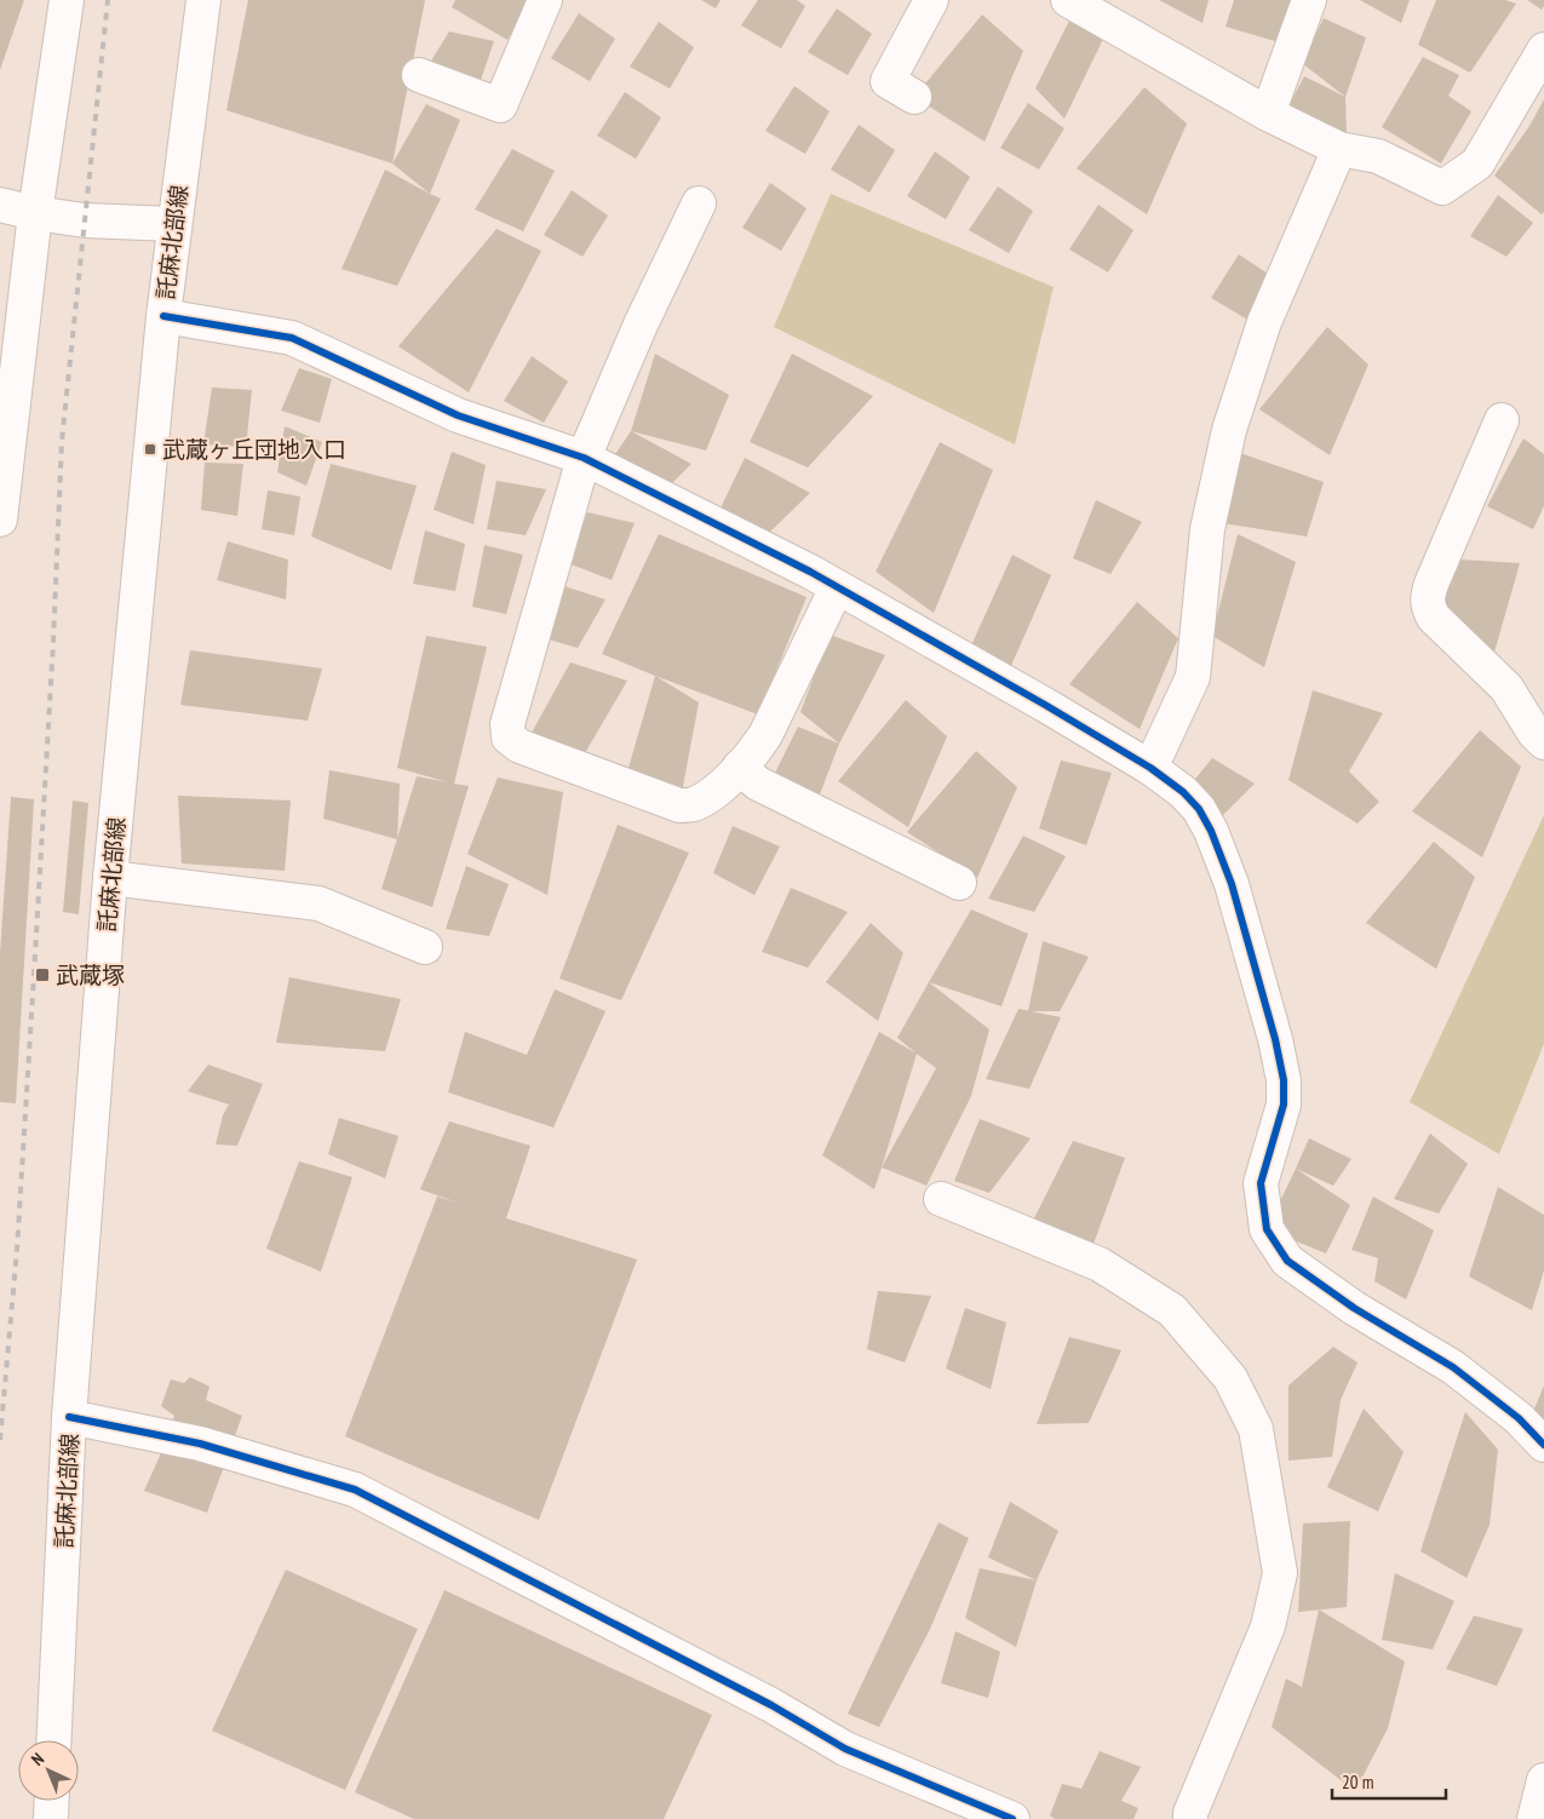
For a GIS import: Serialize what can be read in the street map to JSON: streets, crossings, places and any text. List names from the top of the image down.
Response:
{
  "streets": {
    "street": ["託麻北部線"]
  },
  "places": {
    "transit": ["武蔵ヶ丘団地入口", "武蔵塚"]
  },
  "scale_bar": "20 m",
  "north": "top left"
}
